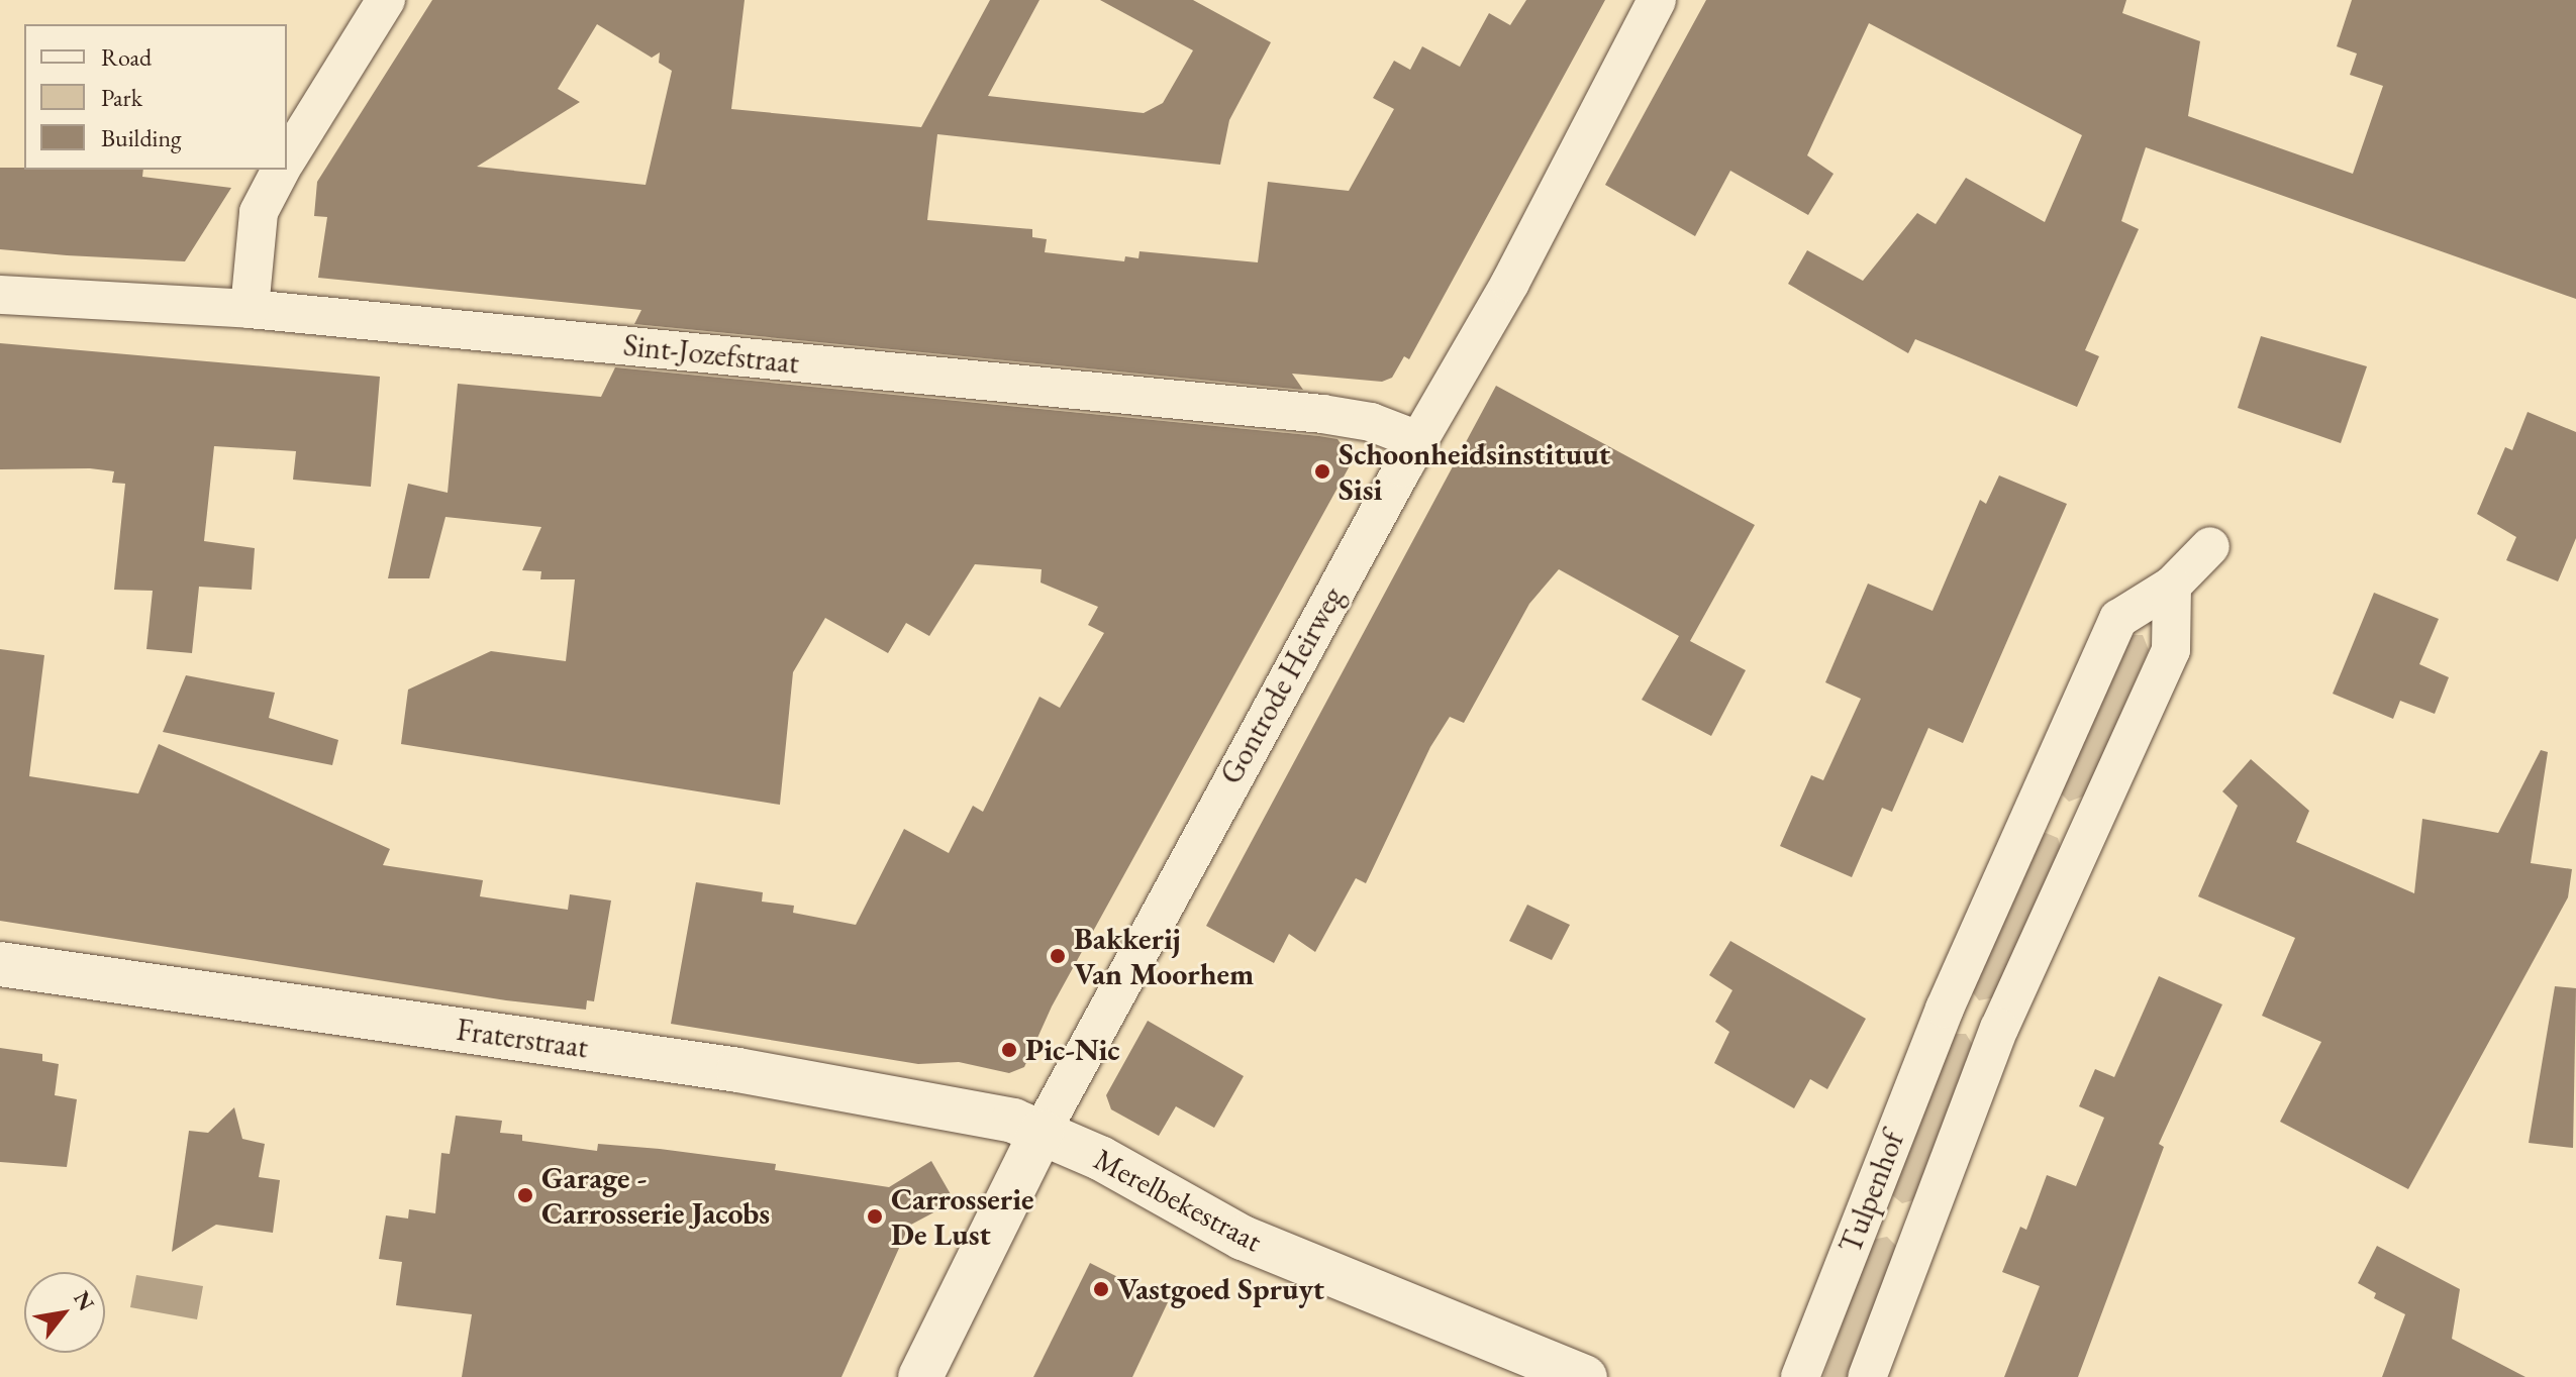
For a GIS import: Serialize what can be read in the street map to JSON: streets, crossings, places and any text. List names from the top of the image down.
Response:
{
  "streets": {
    "street": [
      "Sint-Jozefstraat",
      "Gontrode Heirweg",
      "Fraterstraat",
      "Tulpenhof",
      "Merelbekestraat"
    ]
  },
  "crossings": [
    ["Sint-Jozefstraat", "Gontrode Heirweg"],
    ["Gontrode Heirweg", "Fraterstraat"],
    ["Gontrode Heirweg", "Merelbekestraat"],
    ["Fraterstraat", "Merelbekestraat"]
  ],
  "places": [
    "Schoonheidsinstituut Sisi",
    "Bakkerij Van Moorhem",
    "Pic-Nic",
    "Garage - Carrosserie Jacobs",
    "Carrosserie De Lust",
    "Vastgoed Spruyt"
  ],
  "legend": ["Road", "Park", "Building"],
  "north": "top right"
}
